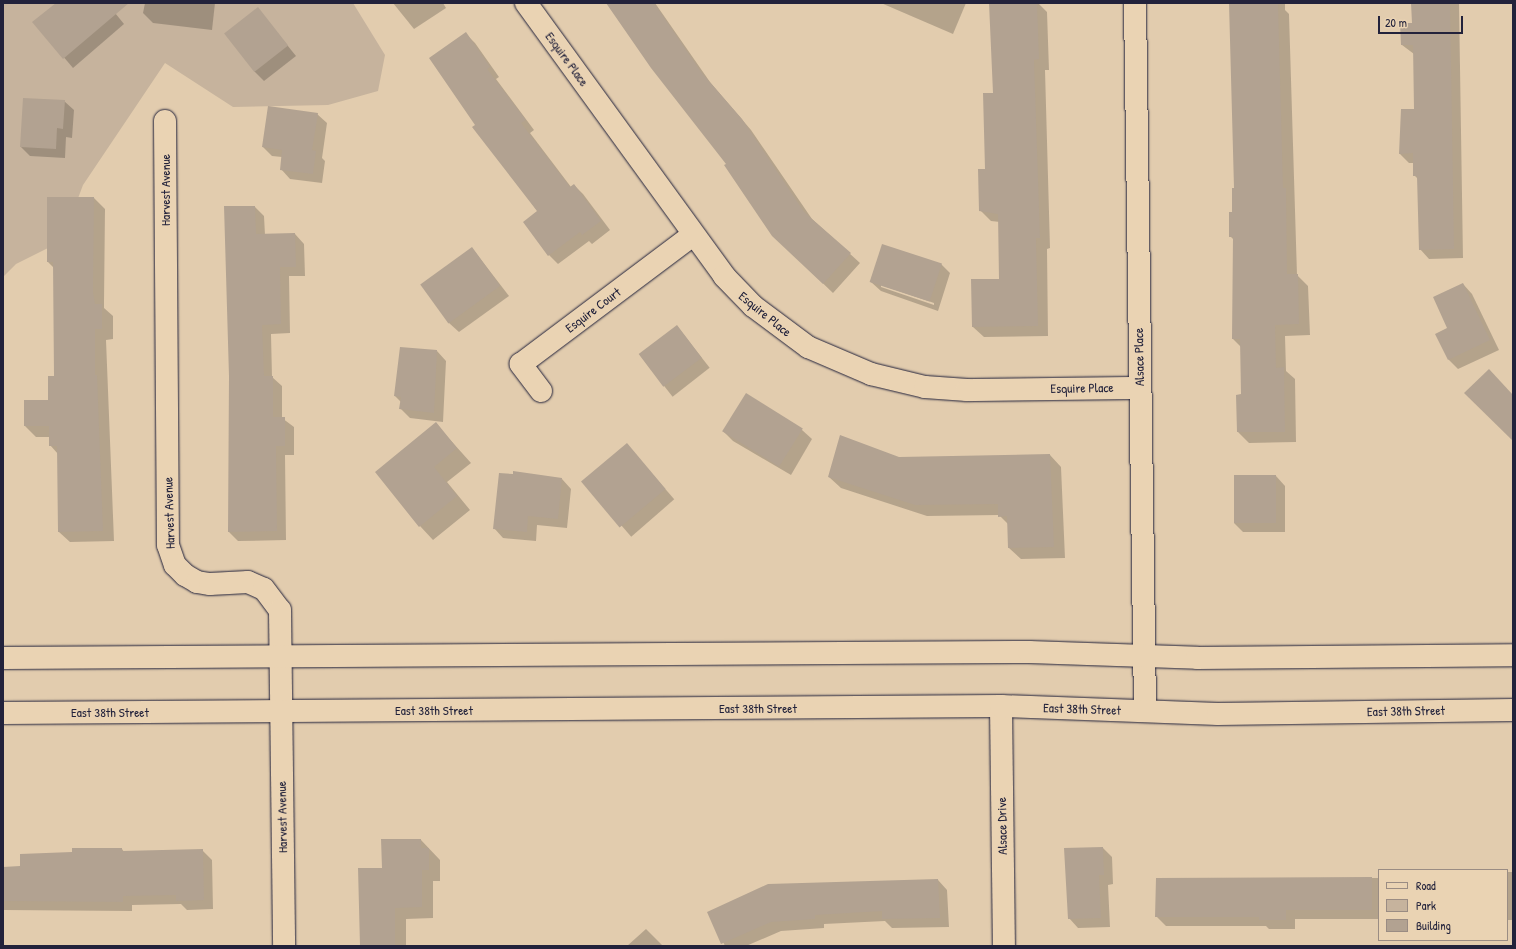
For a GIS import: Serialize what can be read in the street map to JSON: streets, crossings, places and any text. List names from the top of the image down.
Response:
{
  "streets": {
    "main road": [
      "Esquire Place",
      "Harvest Avenue",
      "Esquire Court",
      "Alsace Place",
      "East 38th Street",
      "Alsace Drive"
    ]
  },
  "crossings": [
    ["Esquire Place", "Esquire Court"],
    ["Esquire Place", "Alsace Place"],
    ["Harvest Avenue", "East 38th Street"],
    ["Alsace Place", "East 38th Street"],
    ["East 38th Street", "Alsace Drive"]
  ],
  "legend": ["Road", "Park", "Building"],
  "scale_bar": "20 m"
}
